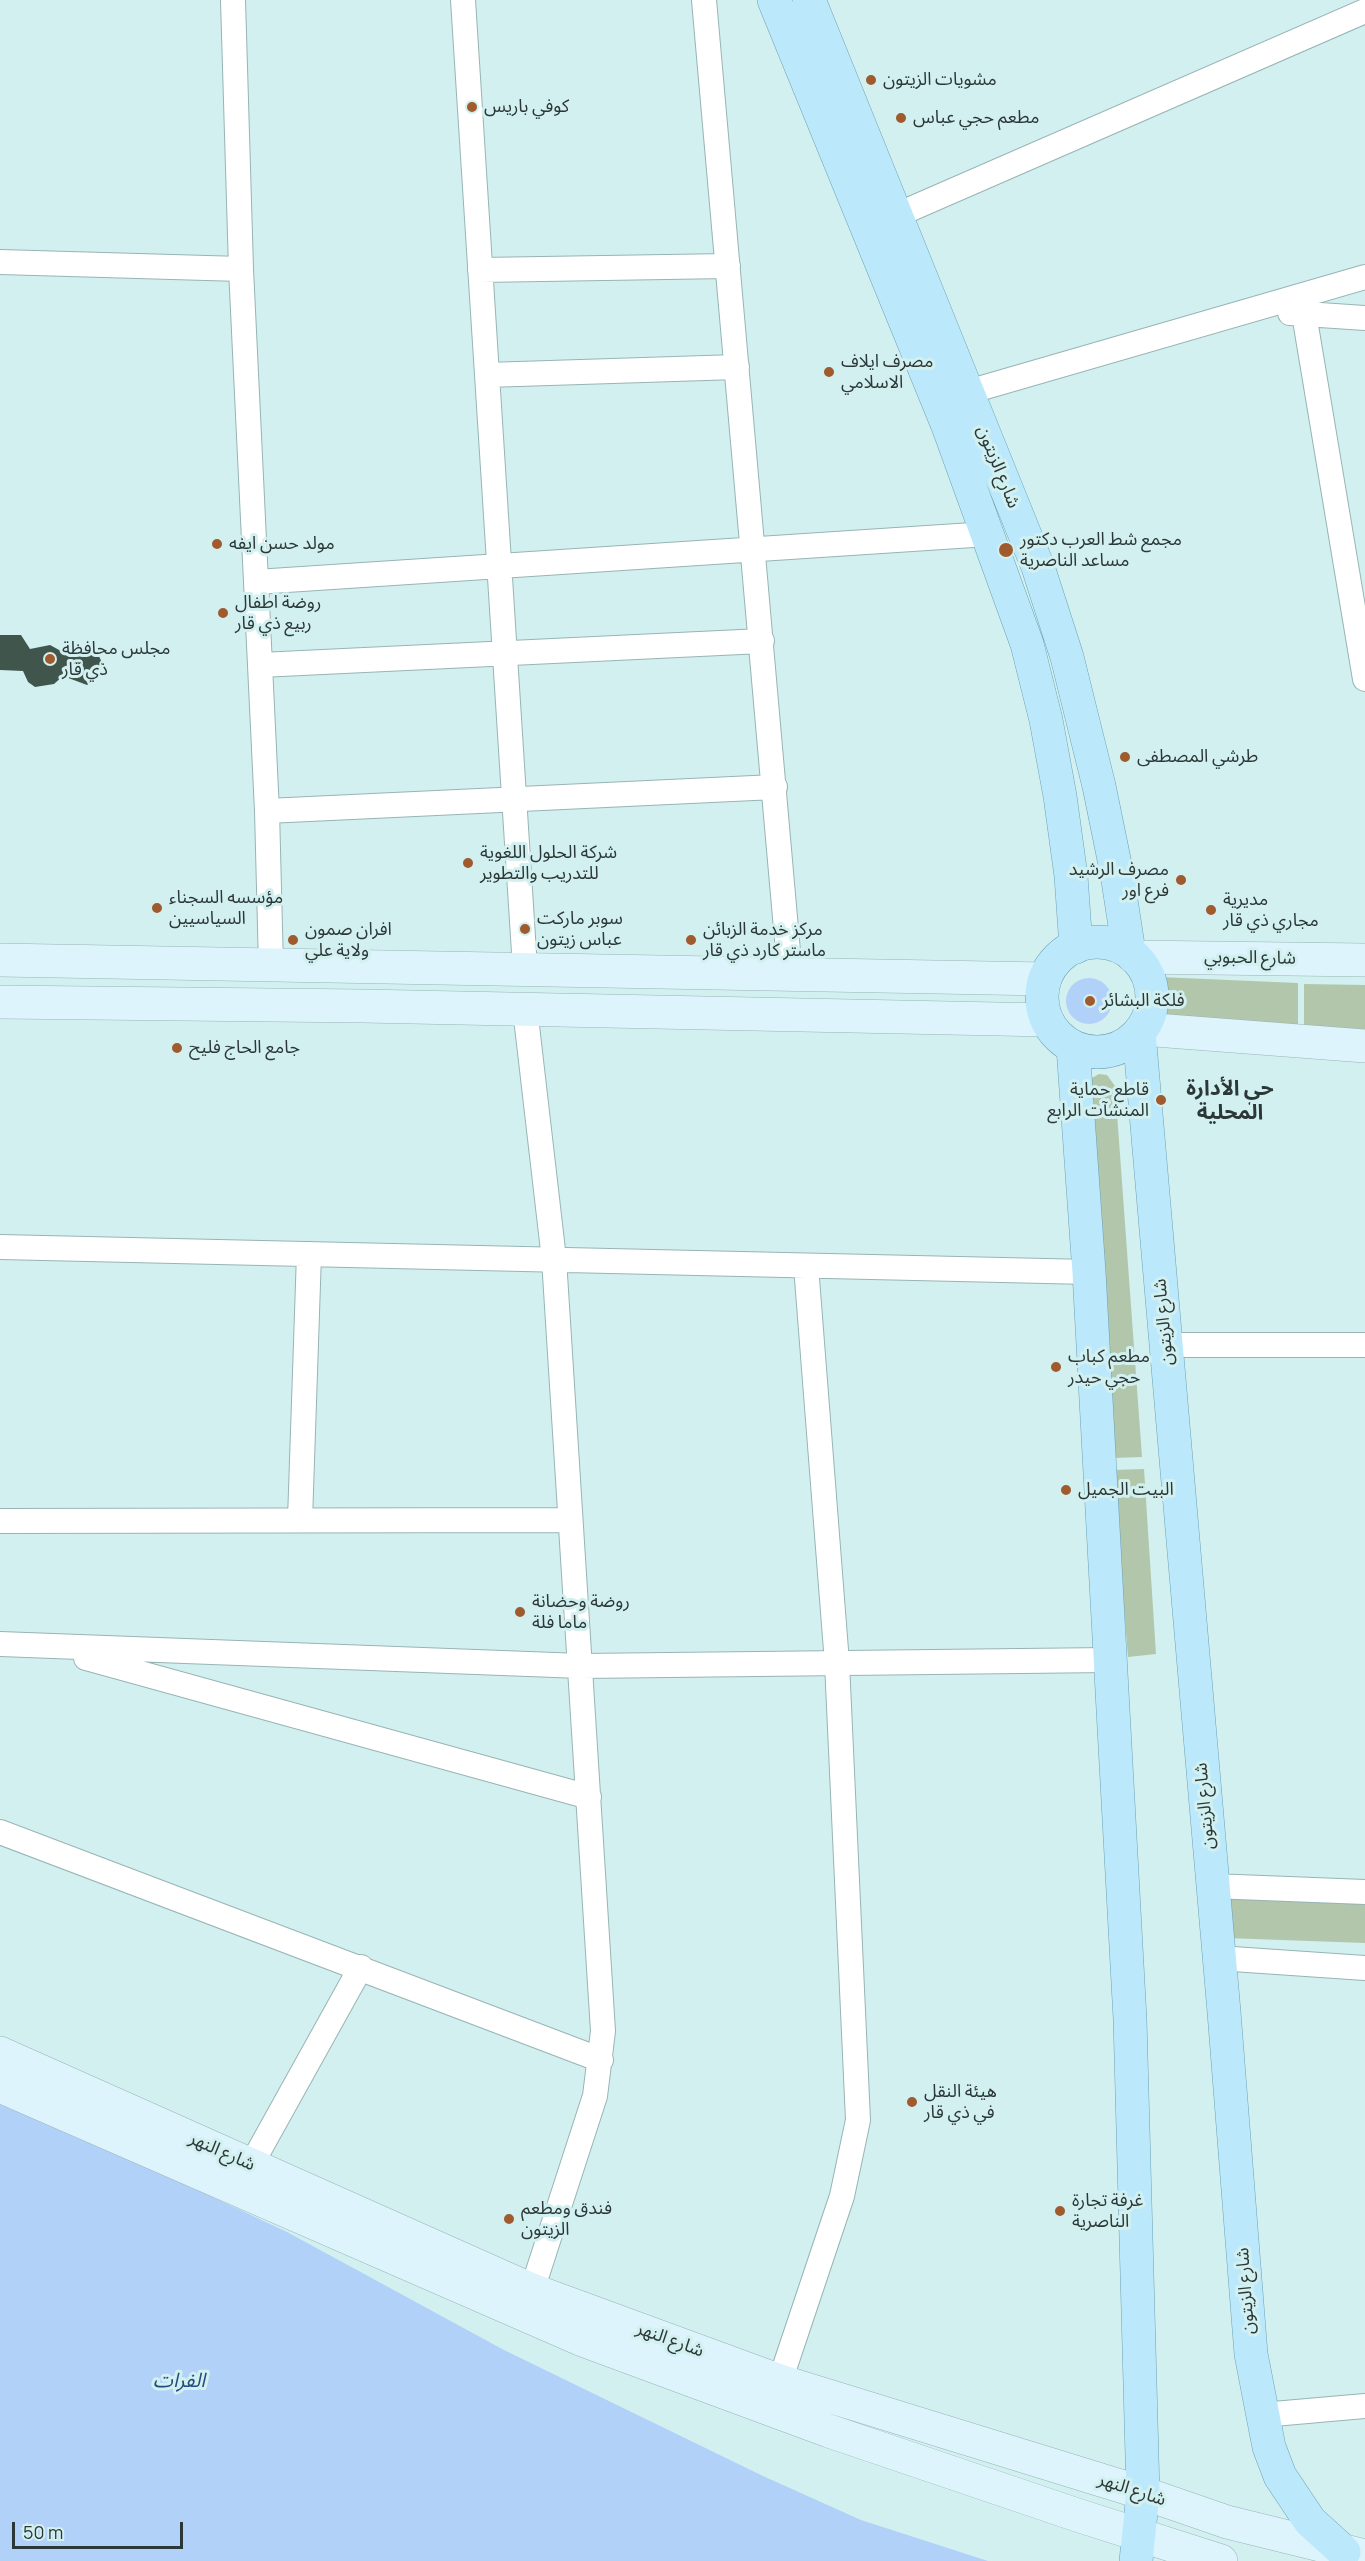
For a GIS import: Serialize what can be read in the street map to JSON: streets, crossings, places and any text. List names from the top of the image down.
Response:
{
  "streets": {
    "main road": ["شارع الزيتون", "شارع الحبوبي", "شارع النهر"]
  },
  "crossings": [
    ["شارع الزيتون", "شارع الحبوبي"],
    ["شارع الزيتون", "شارع النهر"]
  ],
  "districts": ["حي الأدارة المحلية"],
  "water": ["الفرات"],
  "places": [
    "مشويات الزيتون",
    "كوفي باريس",
    "مطعم حجي عباس",
    "مصرف ايلاف الاسلامي",
    "مولد حسن ايفه",
    "مجمع شط العرب دكتور مساعد الناصرية",
    "روضة اطفال ربيع ذي قار",
    "مجلس محافظة ذي قار",
    "طرشي المصطفى",
    "شركة الحلول اللغوية للتدريب والتطوير",
    "مصرف الرشيد فرع اور",
    "مؤسسه السجناء السياسيين",
    "مديرية مجاري ذي قار",
    "سوبر ماركت عباس زيتون",
    "افران صمون ولاية علي",
    "مركز خدمة الزبائن ماستر كارد ذي قار",
    "فلكة البشائر",
    "جامع الحاج فليح",
    "قاطع حماية المنشآت الرابع",
    "مطعم كباب حجي حيدر",
    "البيت الجميل",
    "روضة وحضانة ماما فلة",
    "هيئة النقل في ذي قار",
    "غرفة تجارة الناصرية",
    "فندق ومطعم الزيتون"
  ],
  "scale_bar": "50 m"
}
